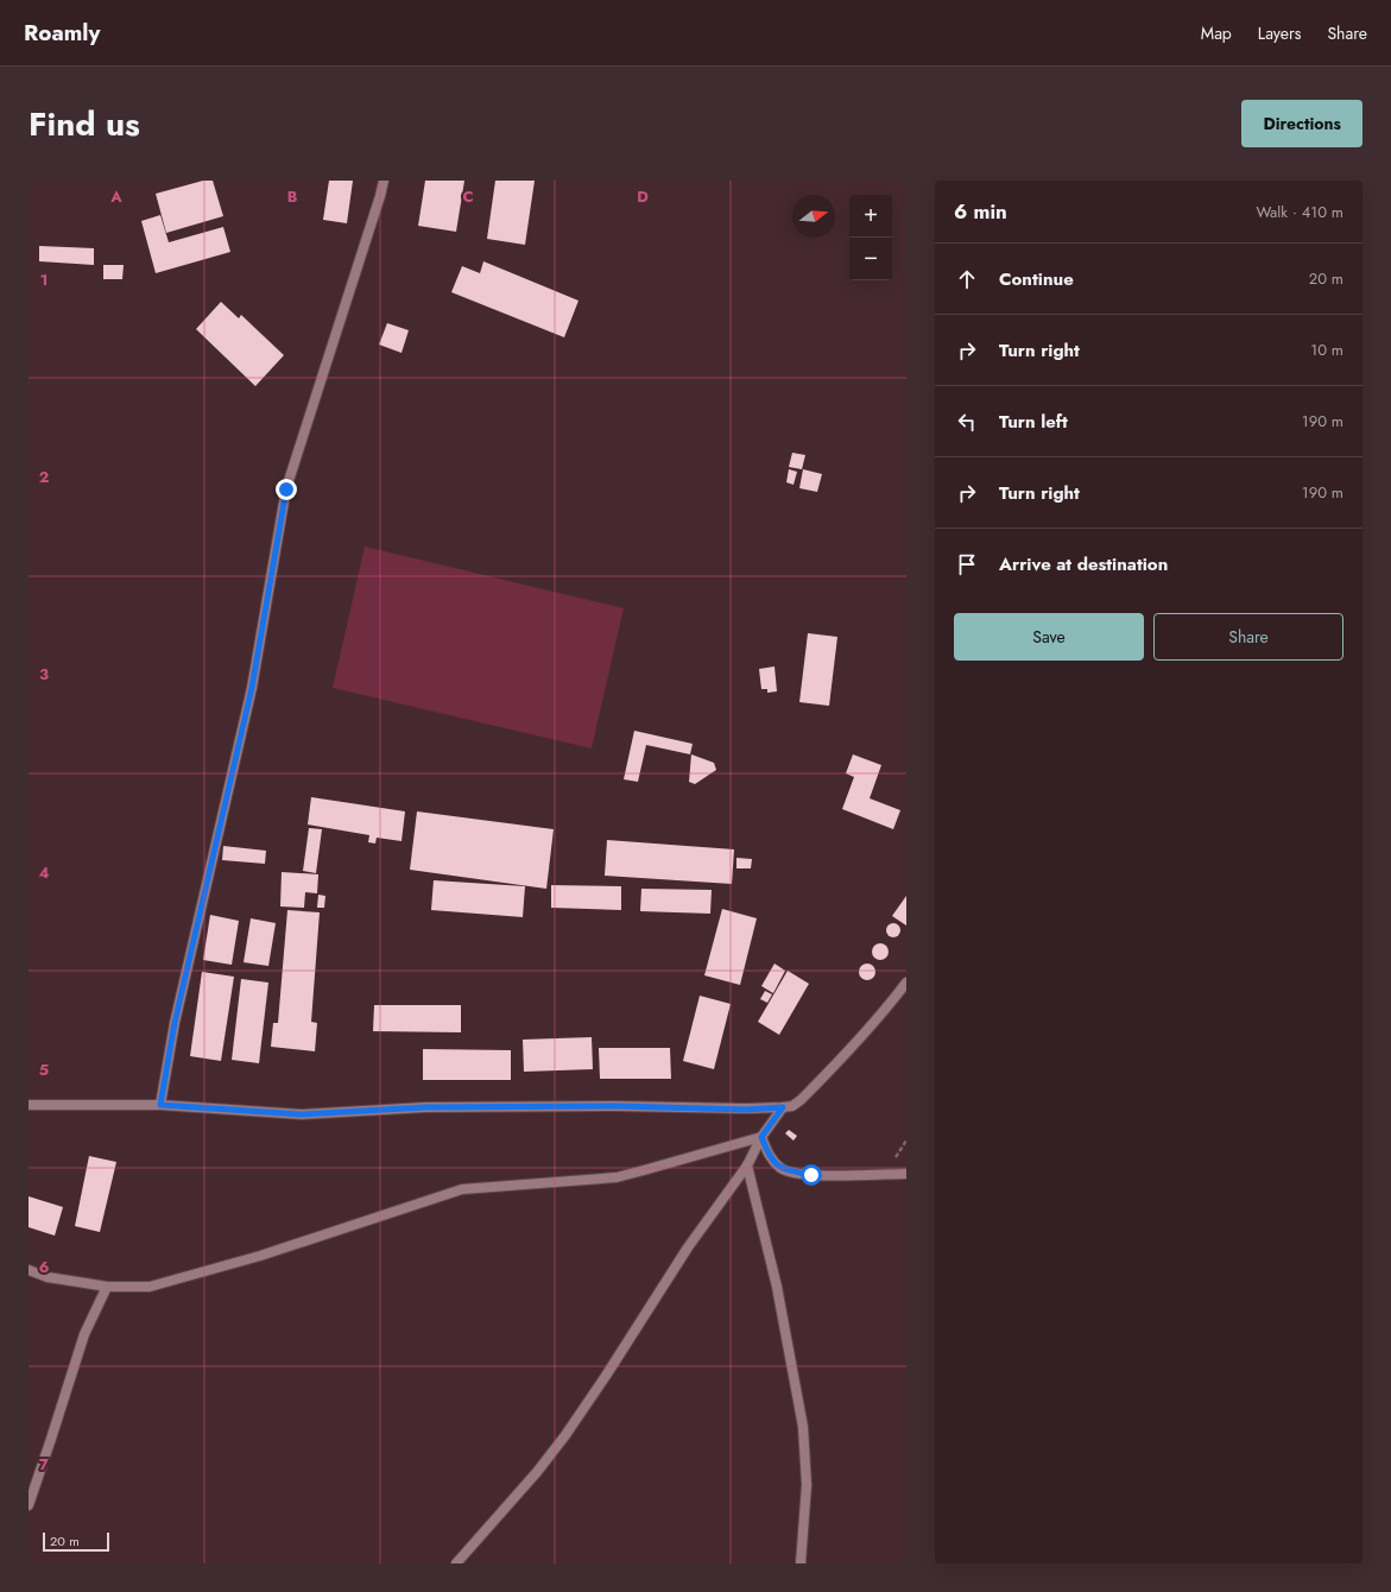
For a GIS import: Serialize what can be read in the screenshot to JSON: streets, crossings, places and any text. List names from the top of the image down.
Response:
{
  "scale_bar": "20 m",
  "north": "right",
  "page": {
    "header": "Roamly",
    "nav": ["Map", "Layers", "Share"],
    "title": "Find us",
    "buttons": [
      "Directions",
      ["Save", "Share"]
    ],
    "heading": ["6 min", "Walk · 410 m"],
    "map_buttons": ["+", "−"],
    "list": [
      ["Continue", "20 m"],
      ["Turn right", "10 m"],
      ["Turn left", "190 m"],
      ["Turn right", "190 m"],
      "Arrive at destination"
    ],
    "scale": "20 m"
  },
  "grid": {
    "columns": [
      "A",
      "B",
      "C",
      "D"
    ],
    "rows": [
      "1",
      "2",
      "3",
      "4",
      "5",
      "6",
      "7"
    ]
  }
}
